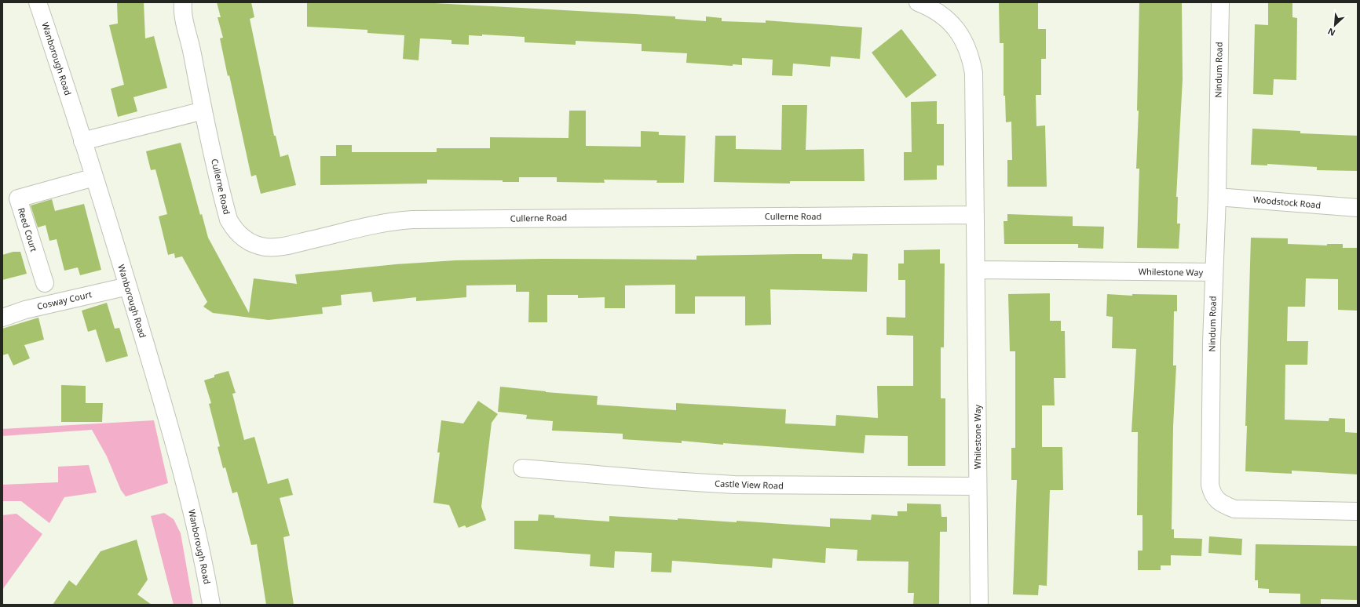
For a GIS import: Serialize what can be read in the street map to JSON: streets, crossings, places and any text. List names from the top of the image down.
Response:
{
  "streets": {
    "street": [
      "Wanborough Road",
      "Nindum Road",
      "Cullerne Road",
      "Woodstock Road",
      "Reed Court",
      "Whilestone Way",
      "Cosway Court",
      "Castle View Road"
    ]
  },
  "crossings": [
    ["Wanborough Road", "Reed Court"],
    ["Wanborough Road", "Cosway Court"],
    ["Nindum Road", "Woodstock Road"],
    ["Nindum Road", "Whilestone Way"],
    ["Cullerne Road", "Whilestone Way"],
    ["Whilestone Way", "Castle View Road"]
  ],
  "north": "bottom left"
}
